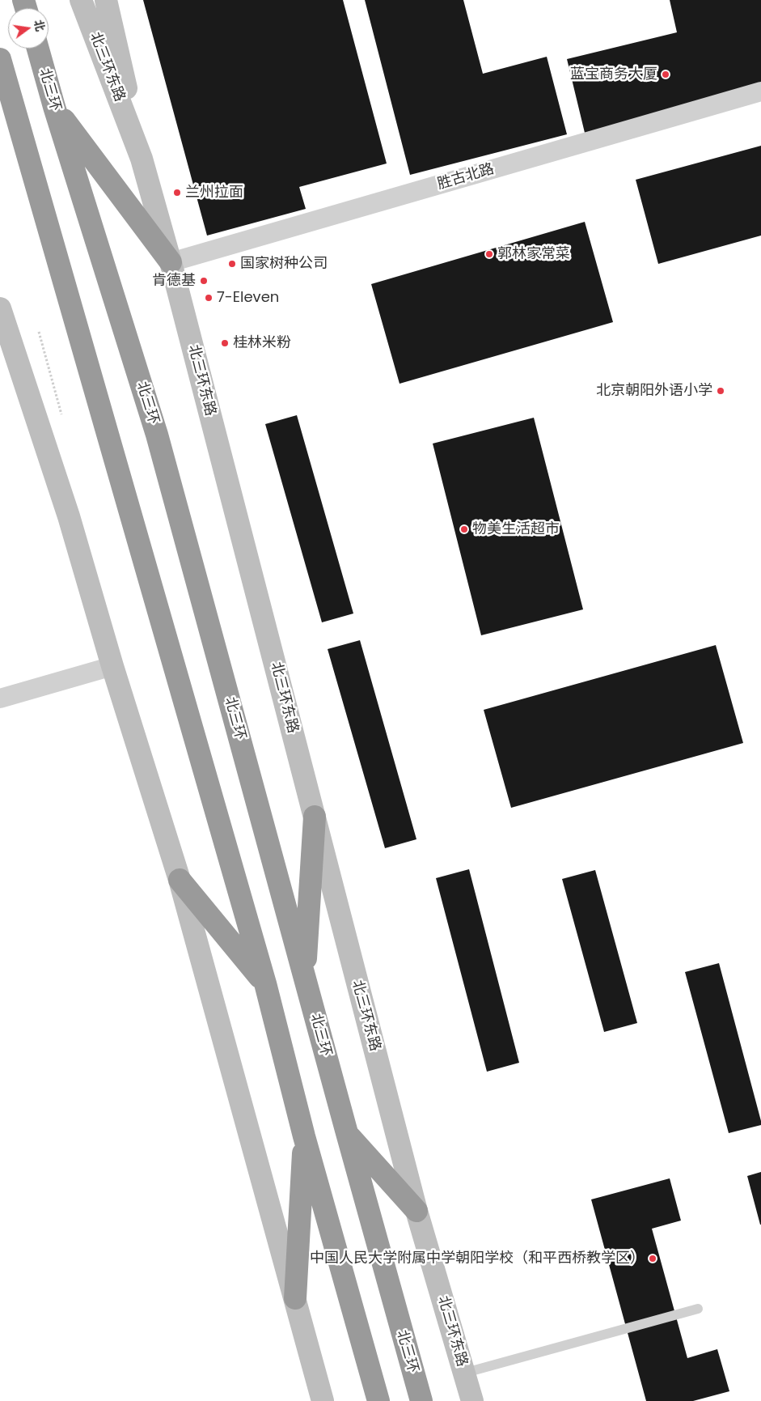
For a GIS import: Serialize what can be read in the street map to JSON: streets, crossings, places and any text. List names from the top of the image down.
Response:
{
  "streets": {
    "highway": ["北三环"],
    "street": ["北三环东路", "胜古北路"]
  },
  "crossings": [
    ["北三环东路", "胜古北路"]
  ],
  "places": [
    "蓝宝商务大厦",
    "兰州拉面",
    "郭林家常菜",
    "国家树种公司",
    "肯德基",
    "7-Eleven",
    "桂林米粉",
    "北京朝阳外语小学",
    "物美生活超市",
    "中国人民大学附属中学朝阳学校（和平西桥教学区）"
  ],
  "north": "right"
}
